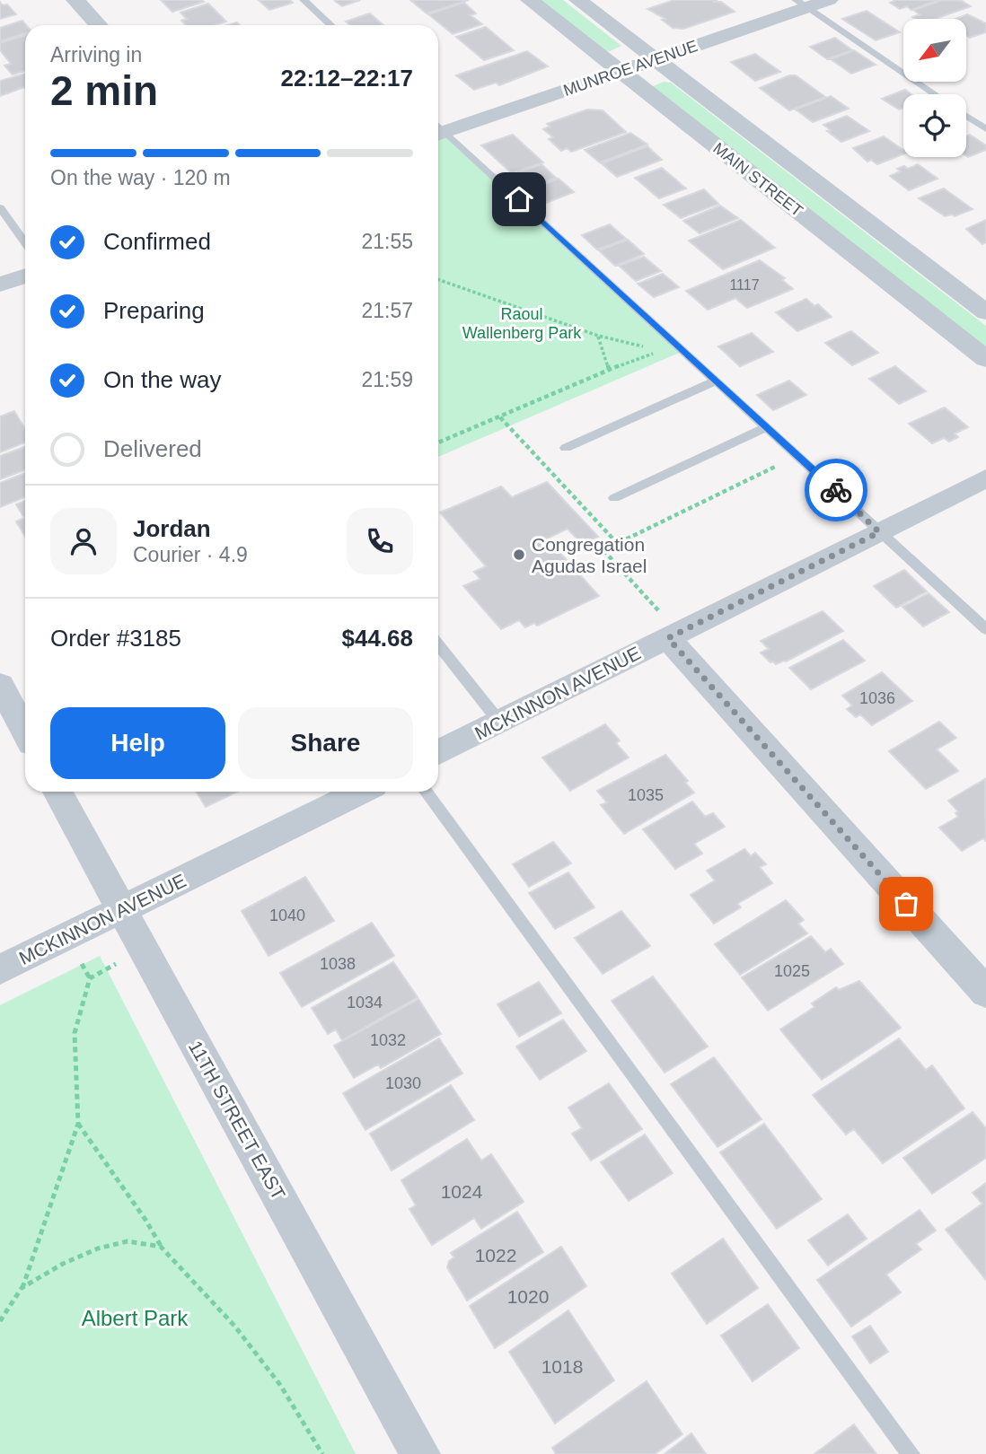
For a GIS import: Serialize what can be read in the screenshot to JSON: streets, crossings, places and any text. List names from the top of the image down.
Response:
{
  "streets": {
    "street": [
      "MUNROE AVENUE",
      "MAIN STREET",
      "MCKINNON AVENUE",
      "11TH STREET EAST"
    ]
  },
  "crossings": [
    ["MUNROE AVENUE", "MAIN STREET"],
    ["MCKINNON AVENUE", "11TH STREET EAST"]
  ],
  "parks": ["Raoul Wallenberg Park", "Albert Park"],
  "places": ["Congregation Agudas Israel"],
  "house_numbers": [
    "1117",
    "1036",
    "1035",
    "1040",
    "1038",
    "1025",
    "1034",
    "1032",
    "1030",
    "1024",
    "1022",
    "1020",
    "1018"
  ],
  "north": "bottom left",
  "page": {
    "heading": ["2 min", "Arriving in", "22:12–22:17"],
    "panel": [
      "Jordan",
      "Courier · 4.9",
      "Order #3185",
      "$44.68"
    ],
    "bar": "On the way · 120 m",
    "list": [
      ["Confirmed", "21:55"],
      ["Preparing", "21:57"],
      ["On the way", "21:59"],
      "Delivered"
    ],
    "buttons": ["Help", "Share"]
  }
}
